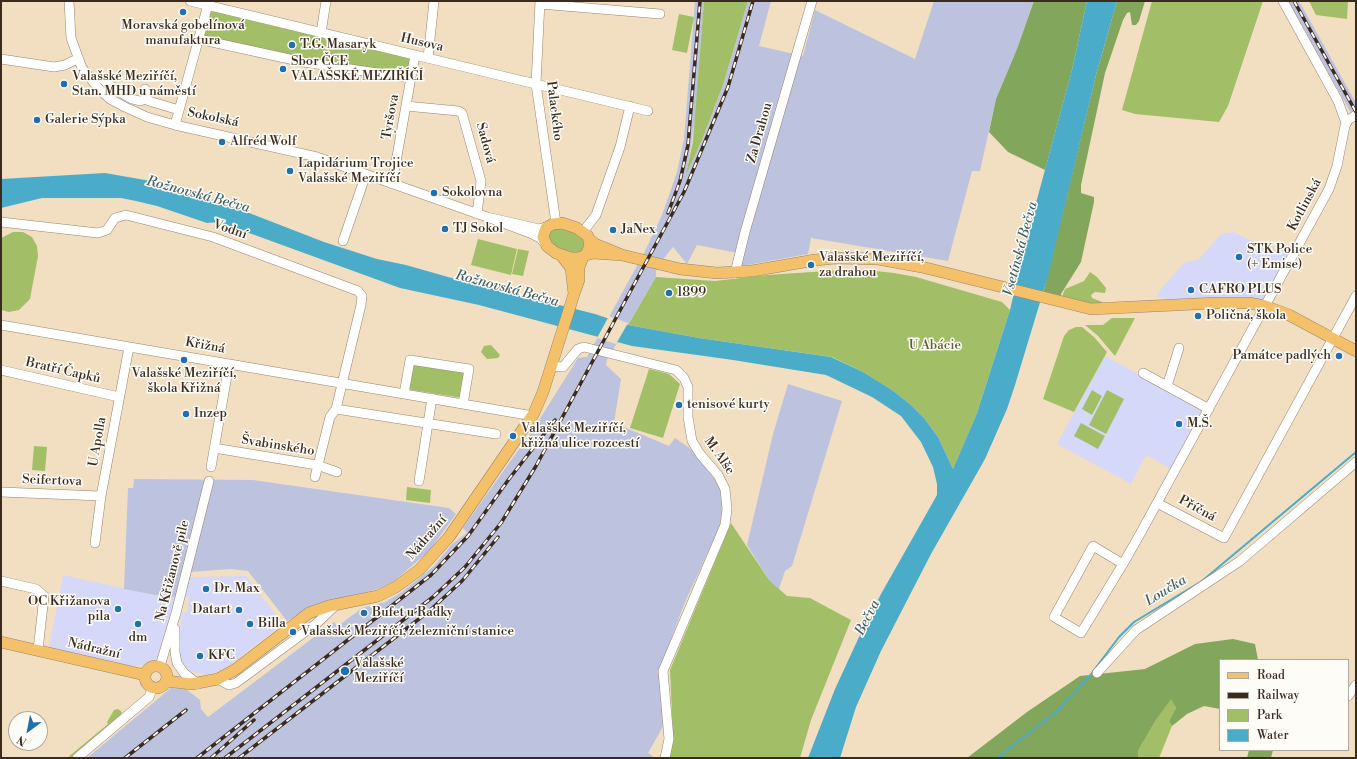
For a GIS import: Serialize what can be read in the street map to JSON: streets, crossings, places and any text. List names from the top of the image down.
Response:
{
  "streets": {
    "main road": ["Sokolská", "Nádražní"],
    "street": [
      "Husova",
      "Palackého",
      "Tyršova",
      "Za Drahou",
      "Sadová",
      "Kotlinská",
      "Vodní",
      "Křižná",
      "Bratří Čapků",
      "U Apolla",
      "Švabinského",
      "M. Alše",
      "Seifertova",
      "Příčná",
      "Na Křižanově pile"
    ]
  },
  "crossings": [
    ["Husova", "Palackého"],
    ["Husova", "Tyršova"],
    ["Palackého", "Sokolská"],
    ["Palackého", "Nádražní"],
    ["Tyršova", "Sokolská"],
    ["Tyršova", "Sadová"],
    ["Sokolská", "Za Drahou"],
    ["Sokolská", "Sadová"],
    ["Sokolská", "Nádražní"],
    ["Kotlinská", "Příčná"],
    ["Vodní", "Křižná"],
    ["Vodní", "Švabinského"],
    ["Křižná", "U Apolla"],
    ["Křižná", "Nádražní"],
    ["Bratří Čapků", "U Apolla"],
    ["U Apolla", "Seifertova"],
    ["M. Alše", "Nádražní"],
    ["Nádražní", "Na Křižanově pile"]
  ],
  "water": [
    "Rožnovská Bečva",
    "Vsetínská Bečva",
    "Loučka",
    "Bečva"
  ],
  "parks": ["U Abácie"],
  "places": [
    "Moravská gobelínová manufaktura",
    "T.G. Masaryk",
    "Sbor ČCE VALAŠSKÉ MEZIŘÍČÍ",
    "Valašské Meziříčí, Stan. MHD u náměstí",
    "Galerie Sýpka",
    "Alfréd Wolf",
    "Lapidárium Trojice Valašské Meziříčí",
    "Sokolovna",
    "TJ Sokol",
    "JaNex",
    "STK Police (+ Emise)",
    "Valašské Meziříčí, za drahou",
    "CAFRO PLUS",
    "1899",
    "Poličná, škola",
    "Památce padlých",
    "Valašské Meziříčí, škola Křižná",
    "tenisové kurty",
    "Inzep",
    "M.Š.",
    "Valašské Meziříčí, křižná ulice rozcestí",
    "Dr. Max",
    "OC Křižanova pila",
    "Datart",
    "Bufet u Radky",
    "dm",
    "Billa",
    "Valašské Meziříčí, železniční stanice",
    "KFC",
    "Valašské Meziříčí"
  ],
  "legend": [
    "Road",
    "Railway",
    "Park",
    "Water"
  ],
  "north": "bottom left"
}
